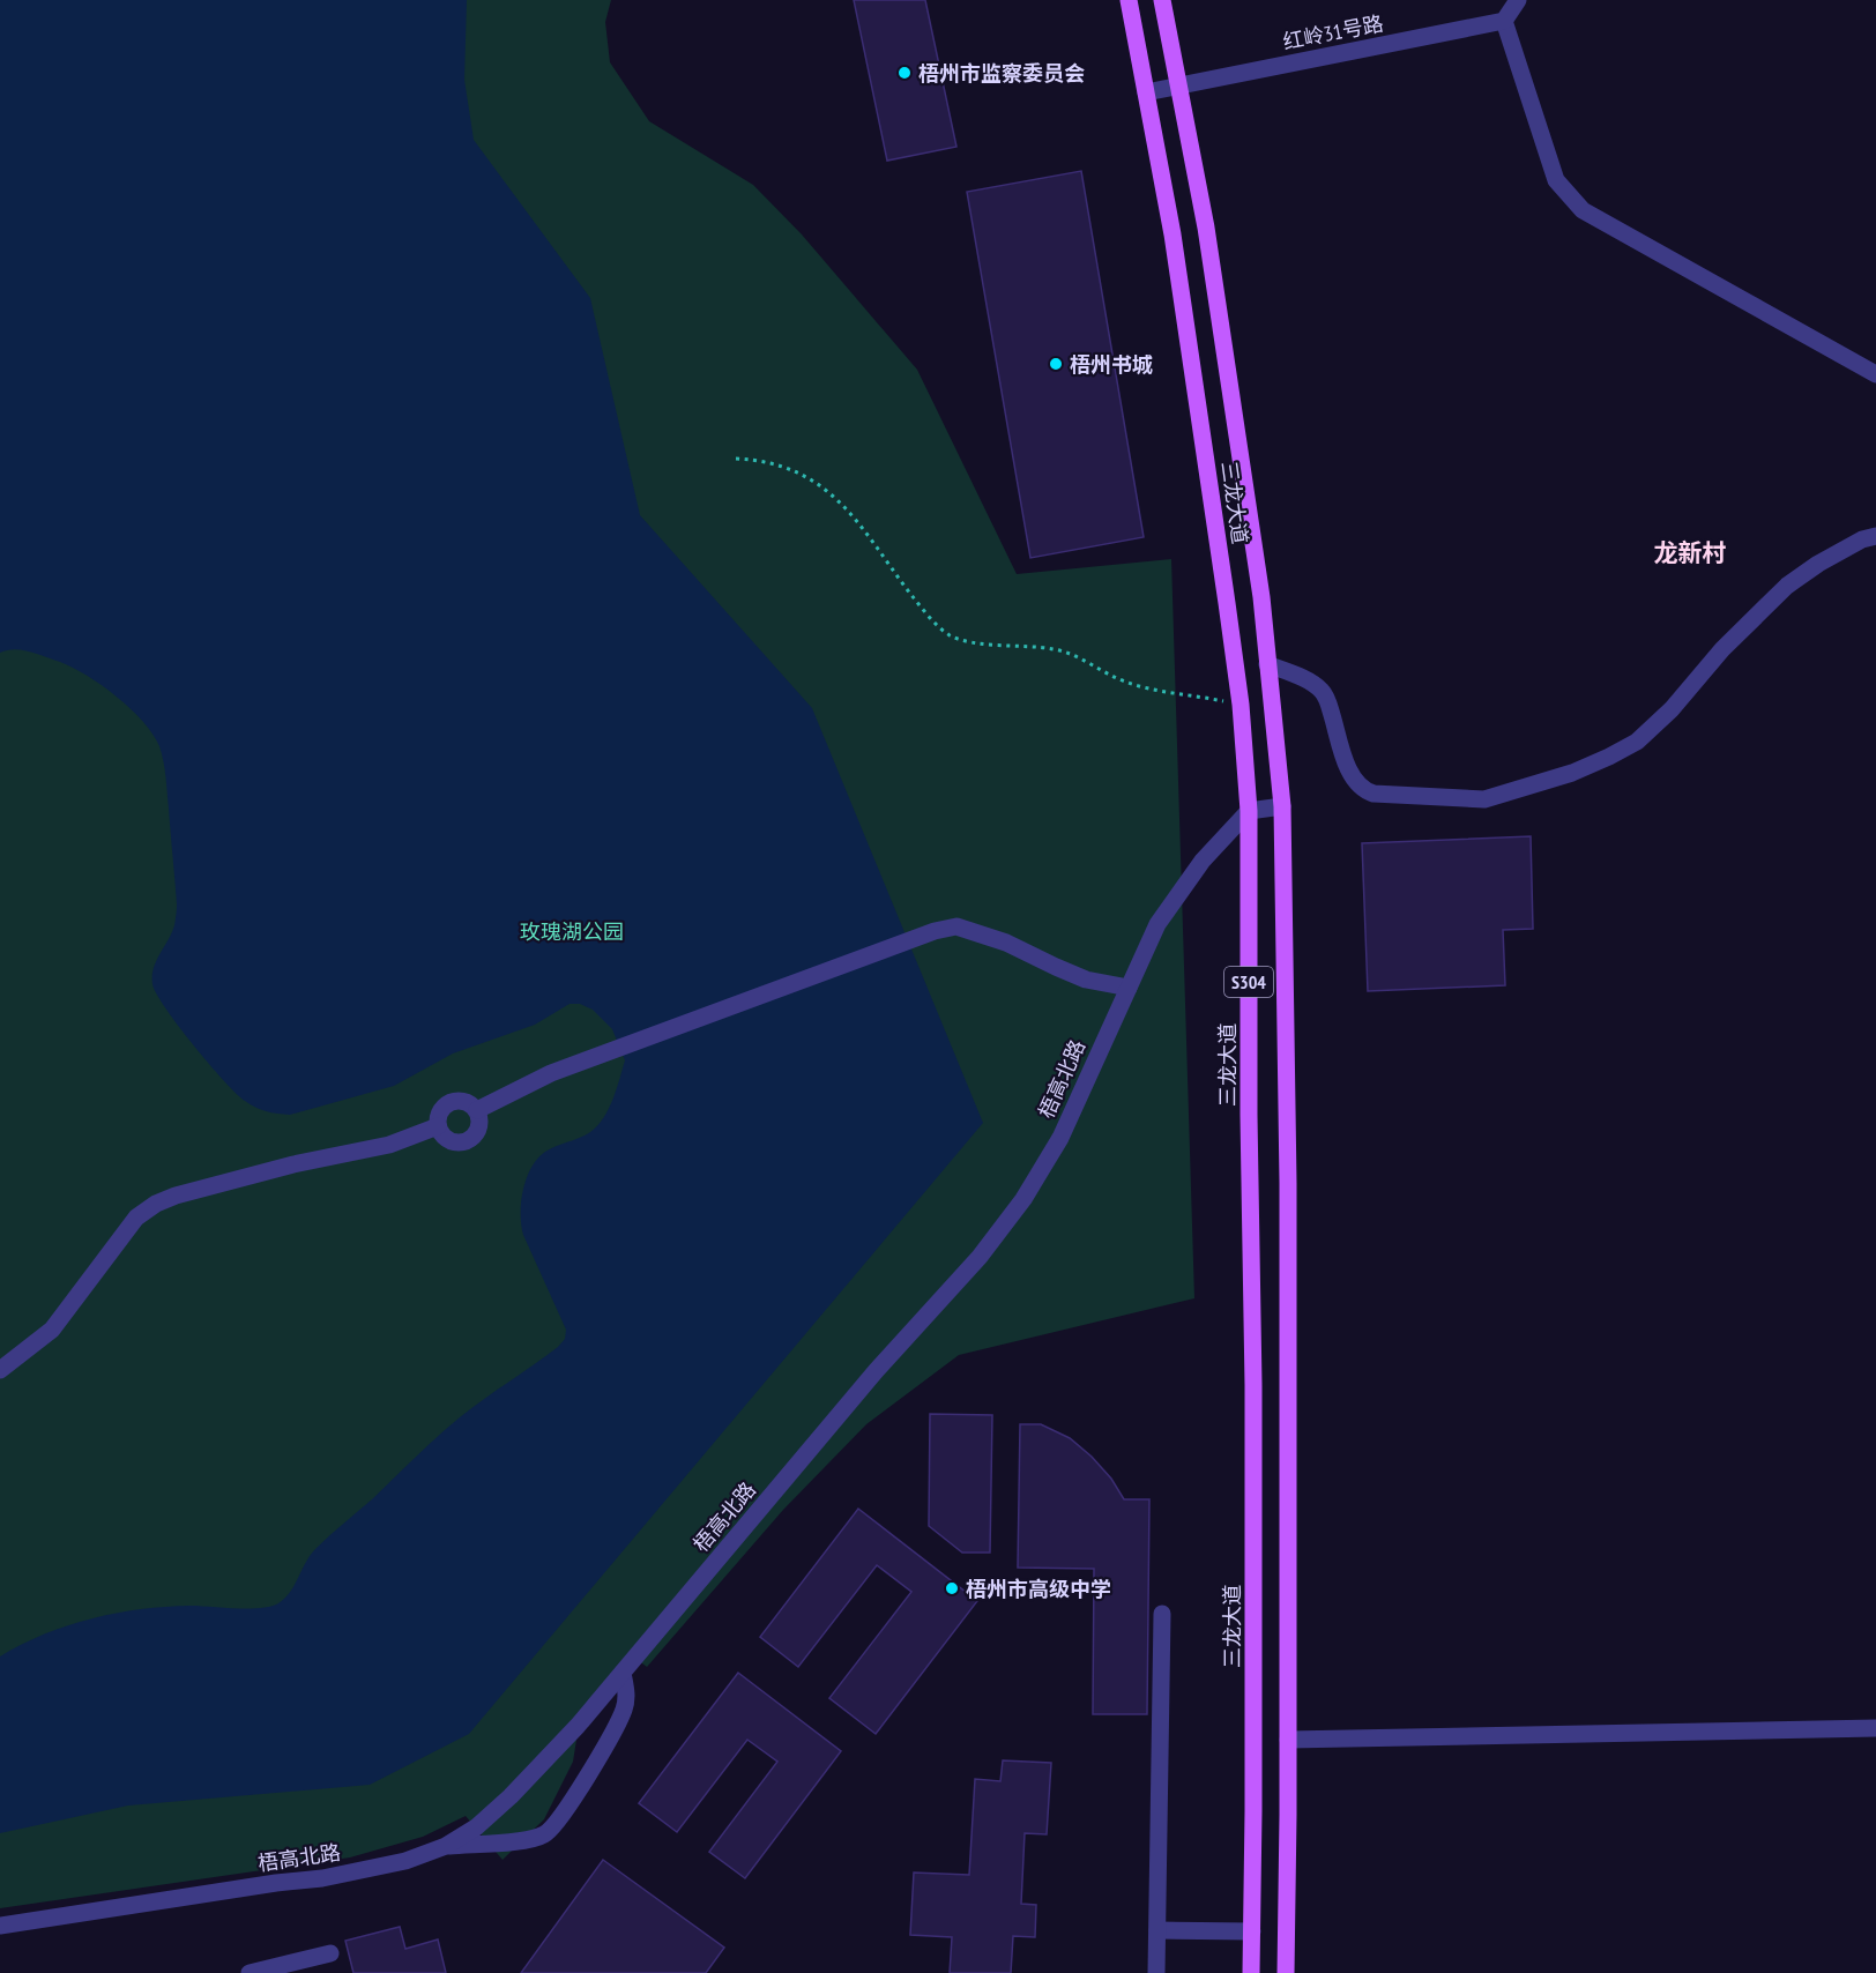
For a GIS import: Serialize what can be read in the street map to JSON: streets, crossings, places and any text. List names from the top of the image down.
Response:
{
  "streets": {
    "main road": ["三龙大道", "S304"],
    "street": ["红岭31号路", "梧高北路"]
  },
  "crossings": [
    ["红岭31号路", "三龙大道"],
    ["三龙大道", "梧高北路"]
  ],
  "districts": ["龙新村"],
  "parks": ["玫瑰湖公园"],
  "places": ["梧州市监察委员会", "梧州书城", "梧州市高级中学"]
}
